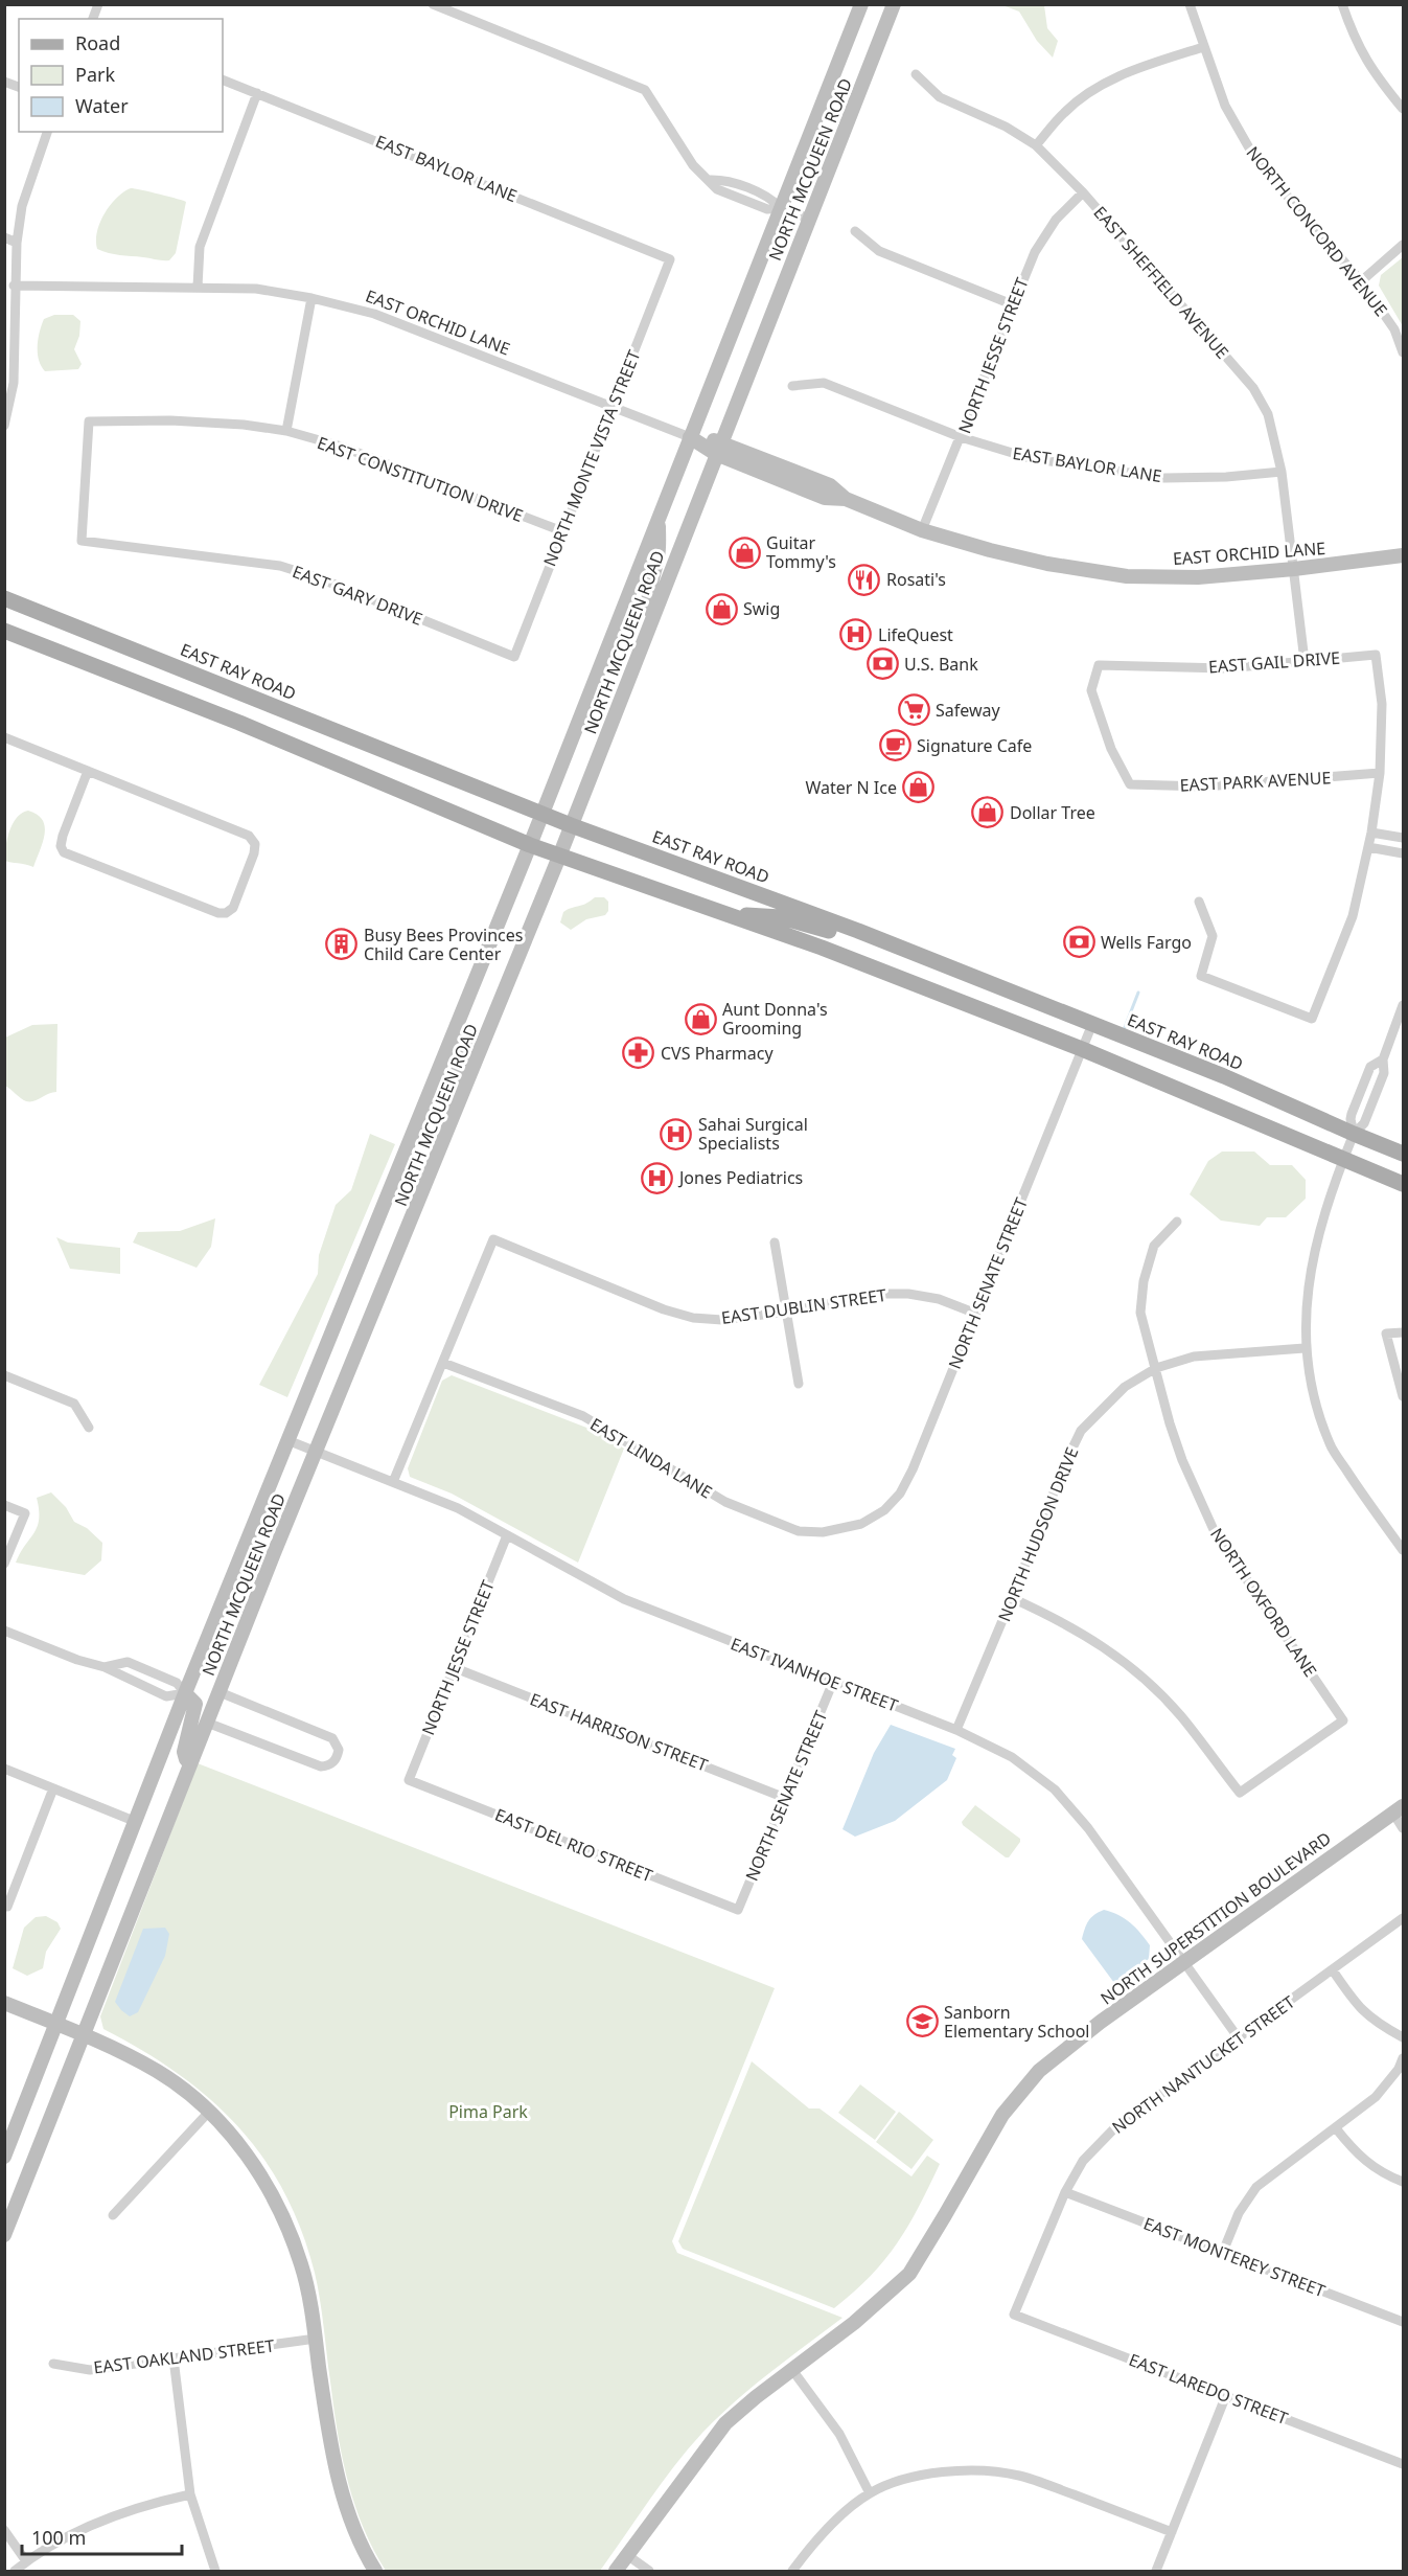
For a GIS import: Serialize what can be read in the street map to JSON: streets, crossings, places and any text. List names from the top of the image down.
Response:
{
  "streets": {
    "main road": [
      "NORTH MCQUEEN ROAD",
      "EAST ORCHID LANE",
      "EAST RAY ROAD",
      "NORTH SUPERSTITION BOULEVARD"
    ],
    "street": [
      "EAST BAYLOR LANE",
      "NORTH CONCORD AVENUE",
      "EAST SHEFFIELD AVENUE",
      "NORTH JESSE STREET",
      "NORTH MONTE VISTA STREET",
      "EAST CONSTITUTION DRIVE",
      "EAST GARY DRIVE",
      "EAST GAIL DRIVE",
      "EAST PARK AVENUE",
      "NORTH SENATE STREET",
      "EAST DUBLIN STREET",
      "EAST LINDA LANE",
      "NORTH HUDSON DRIVE",
      "NORTH OXFORD LANE",
      "EAST IVANHOE STREET",
      "EAST HARRISON STREET",
      "EAST DEL RIO STREET",
      "NORTH NANTUCKET STREET",
      "EAST MONTEREY STREET",
      "EAST OAKLAND STREET",
      "EAST LAREDO STREET"
    ]
  },
  "crossings": [
    ["EAST BAYLOR LANE", "EAST SHEFFIELD AVENUE"],
    ["EAST BAYLOR LANE", "NORTH JESSE STREET"],
    ["EAST BAYLOR LANE", "NORTH MONTE VISTA STREET"],
    ["NORTH MCQUEEN ROAD", "EAST ORCHID LANE"],
    ["NORTH MCQUEEN ROAD", "EAST RAY ROAD"],
    ["NORTH MCQUEEN ROAD", "EAST IVANHOE STREET"],
    ["EAST SHEFFIELD AVENUE", "EAST ORCHID LANE"],
    ["EAST SHEFFIELD AVENUE", "NORTH JESSE STREET"],
    ["EAST ORCHID LANE", "NORTH JESSE STREET"],
    ["EAST ORCHID LANE", "NORTH MONTE VISTA STREET"],
    ["NORTH JESSE STREET", "EAST IVANHOE STREET"],
    ["NORTH JESSE STREET", "EAST HARRISON STREET"],
    ["NORTH JESSE STREET", "EAST DEL RIO STREET"],
    ["NORTH MONTE VISTA STREET", "EAST CONSTITUTION DRIVE"],
    ["NORTH MONTE VISTA STREET", "EAST GARY DRIVE"],
    ["EAST CONSTITUTION DRIVE", "EAST GARY DRIVE"],
    ["EAST GAIL DRIVE", "EAST PARK AVENUE"],
    ["EAST RAY ROAD", "NORTH SENATE STREET"],
    ["NORTH SENATE STREET", "EAST DUBLIN STREET"],
    ["NORTH SENATE STREET", "EAST LINDA LANE"],
    ["NORTH SENATE STREET", "EAST IVANHOE STREET"],
    ["NORTH SENATE STREET", "EAST HARRISON STREET"],
    ["NORTH SENATE STREET", "EAST DEL RIO STREET"],
    ["EAST DUBLIN STREET", "EAST LINDA LANE"],
    ["NORTH HUDSON DRIVE", "NORTH OXFORD LANE"],
    ["NORTH HUDSON DRIVE", "EAST IVANHOE STREET"],
    ["EAST IVANHOE STREET", "NORTH SUPERSTITION BOULEVARD"],
    ["EAST IVANHOE STREET", "NORTH NANTUCKET STREET"],
    ["NORTH NANTUCKET STREET", "EAST MONTEREY STREET"],
    ["NORTH NANTUCKET STREET", "EAST LAREDO STREET"]
  ],
  "parks": ["Pima Park"],
  "places": {
    "shop": [
      "Guitar Tommy's",
      "Swig",
      "Water N Ice",
      "Dollar Tree",
      "Aunt Donna's Grooming"
    ],
    "restaurant": ["Rosati's"],
    "hospital": ["LifeQuest", "Sahai Surgical Specialists", "Jones Pediatrics"],
    "bank": ["U.S. Bank", "Wells Fargo"],
    "supermarket": ["Safeway"],
    "cafe": ["Signature Cafe"],
    "building": ["Busy Bees Provinces Child Care Center"],
    "pharmacy": ["CVS Pharmacy"],
    "school or university": ["Sanborn Elementary School"]
  },
  "legend": ["Road", "Park", "Water"],
  "scale_bar": "100 m"
}
